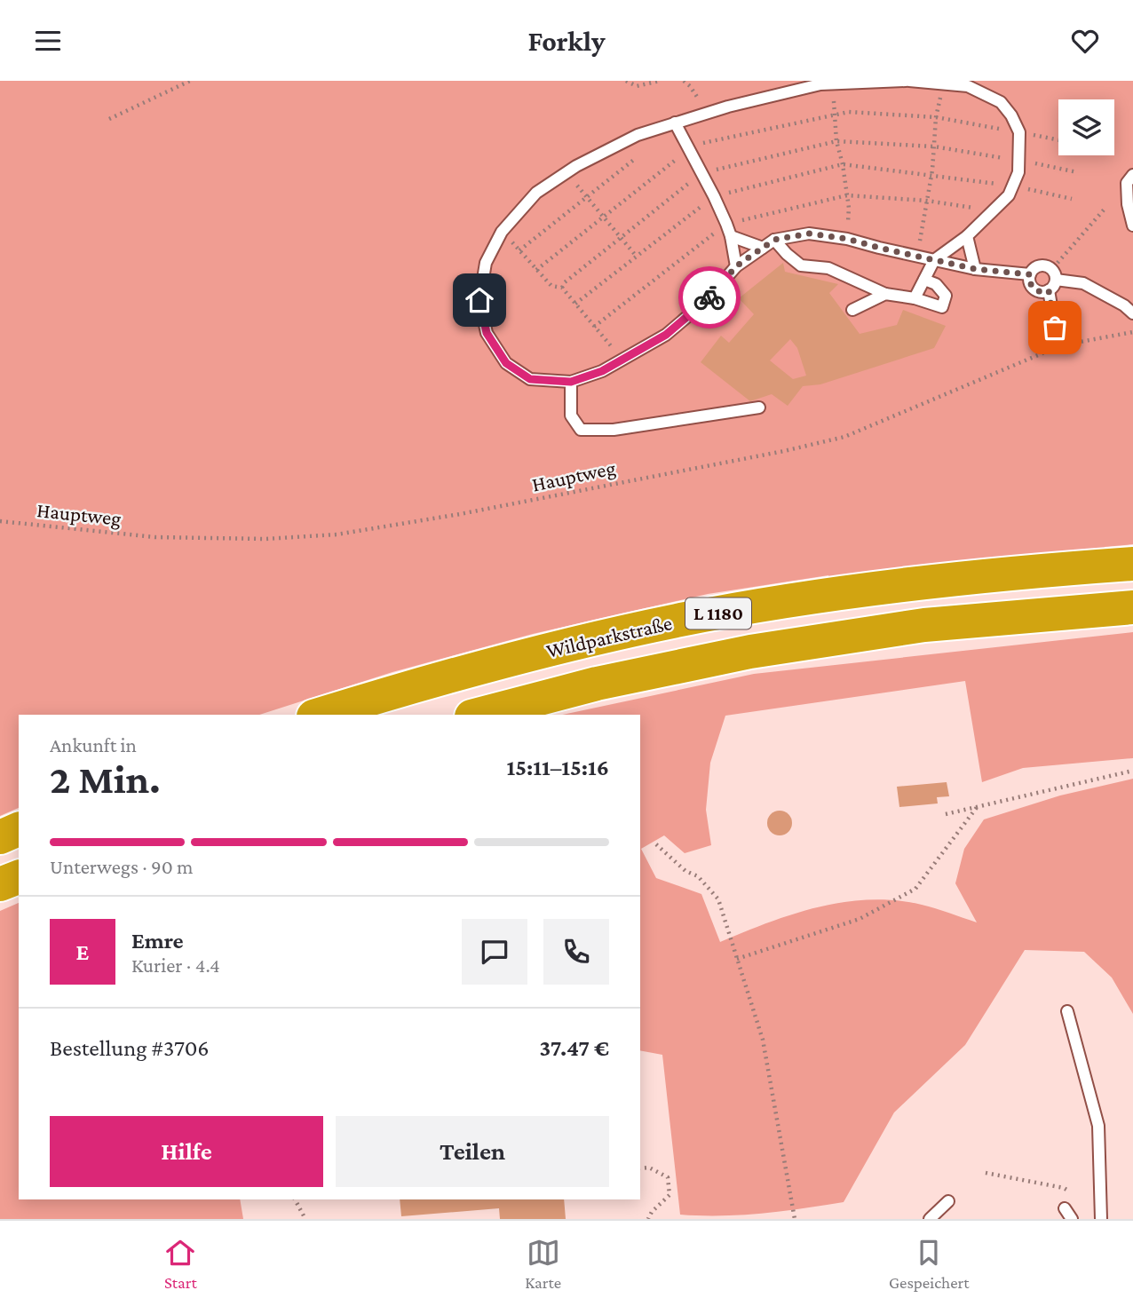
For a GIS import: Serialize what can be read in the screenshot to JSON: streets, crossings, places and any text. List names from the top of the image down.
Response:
{
  "streets": {
    "highway": ["L 1180", "Wildparkstraße"],
    "path": ["Hauptweg"]
  },
  "page": {
    "header": "Forkly",
    "heading": ["2 Min.", "Ankunft in", "15:11–15:16"],
    "panel": [
      "Emre",
      "Kurier · 4.4",
      "Bestellung #3706",
      "37.47 €"
    ],
    "bar": "Unterwegs · 90 m",
    "round": "E",
    "buttons": ["Hilfe", "Teilen"],
    "tabs": ["Start", "Karte", "Gespeichert"]
  }
}
